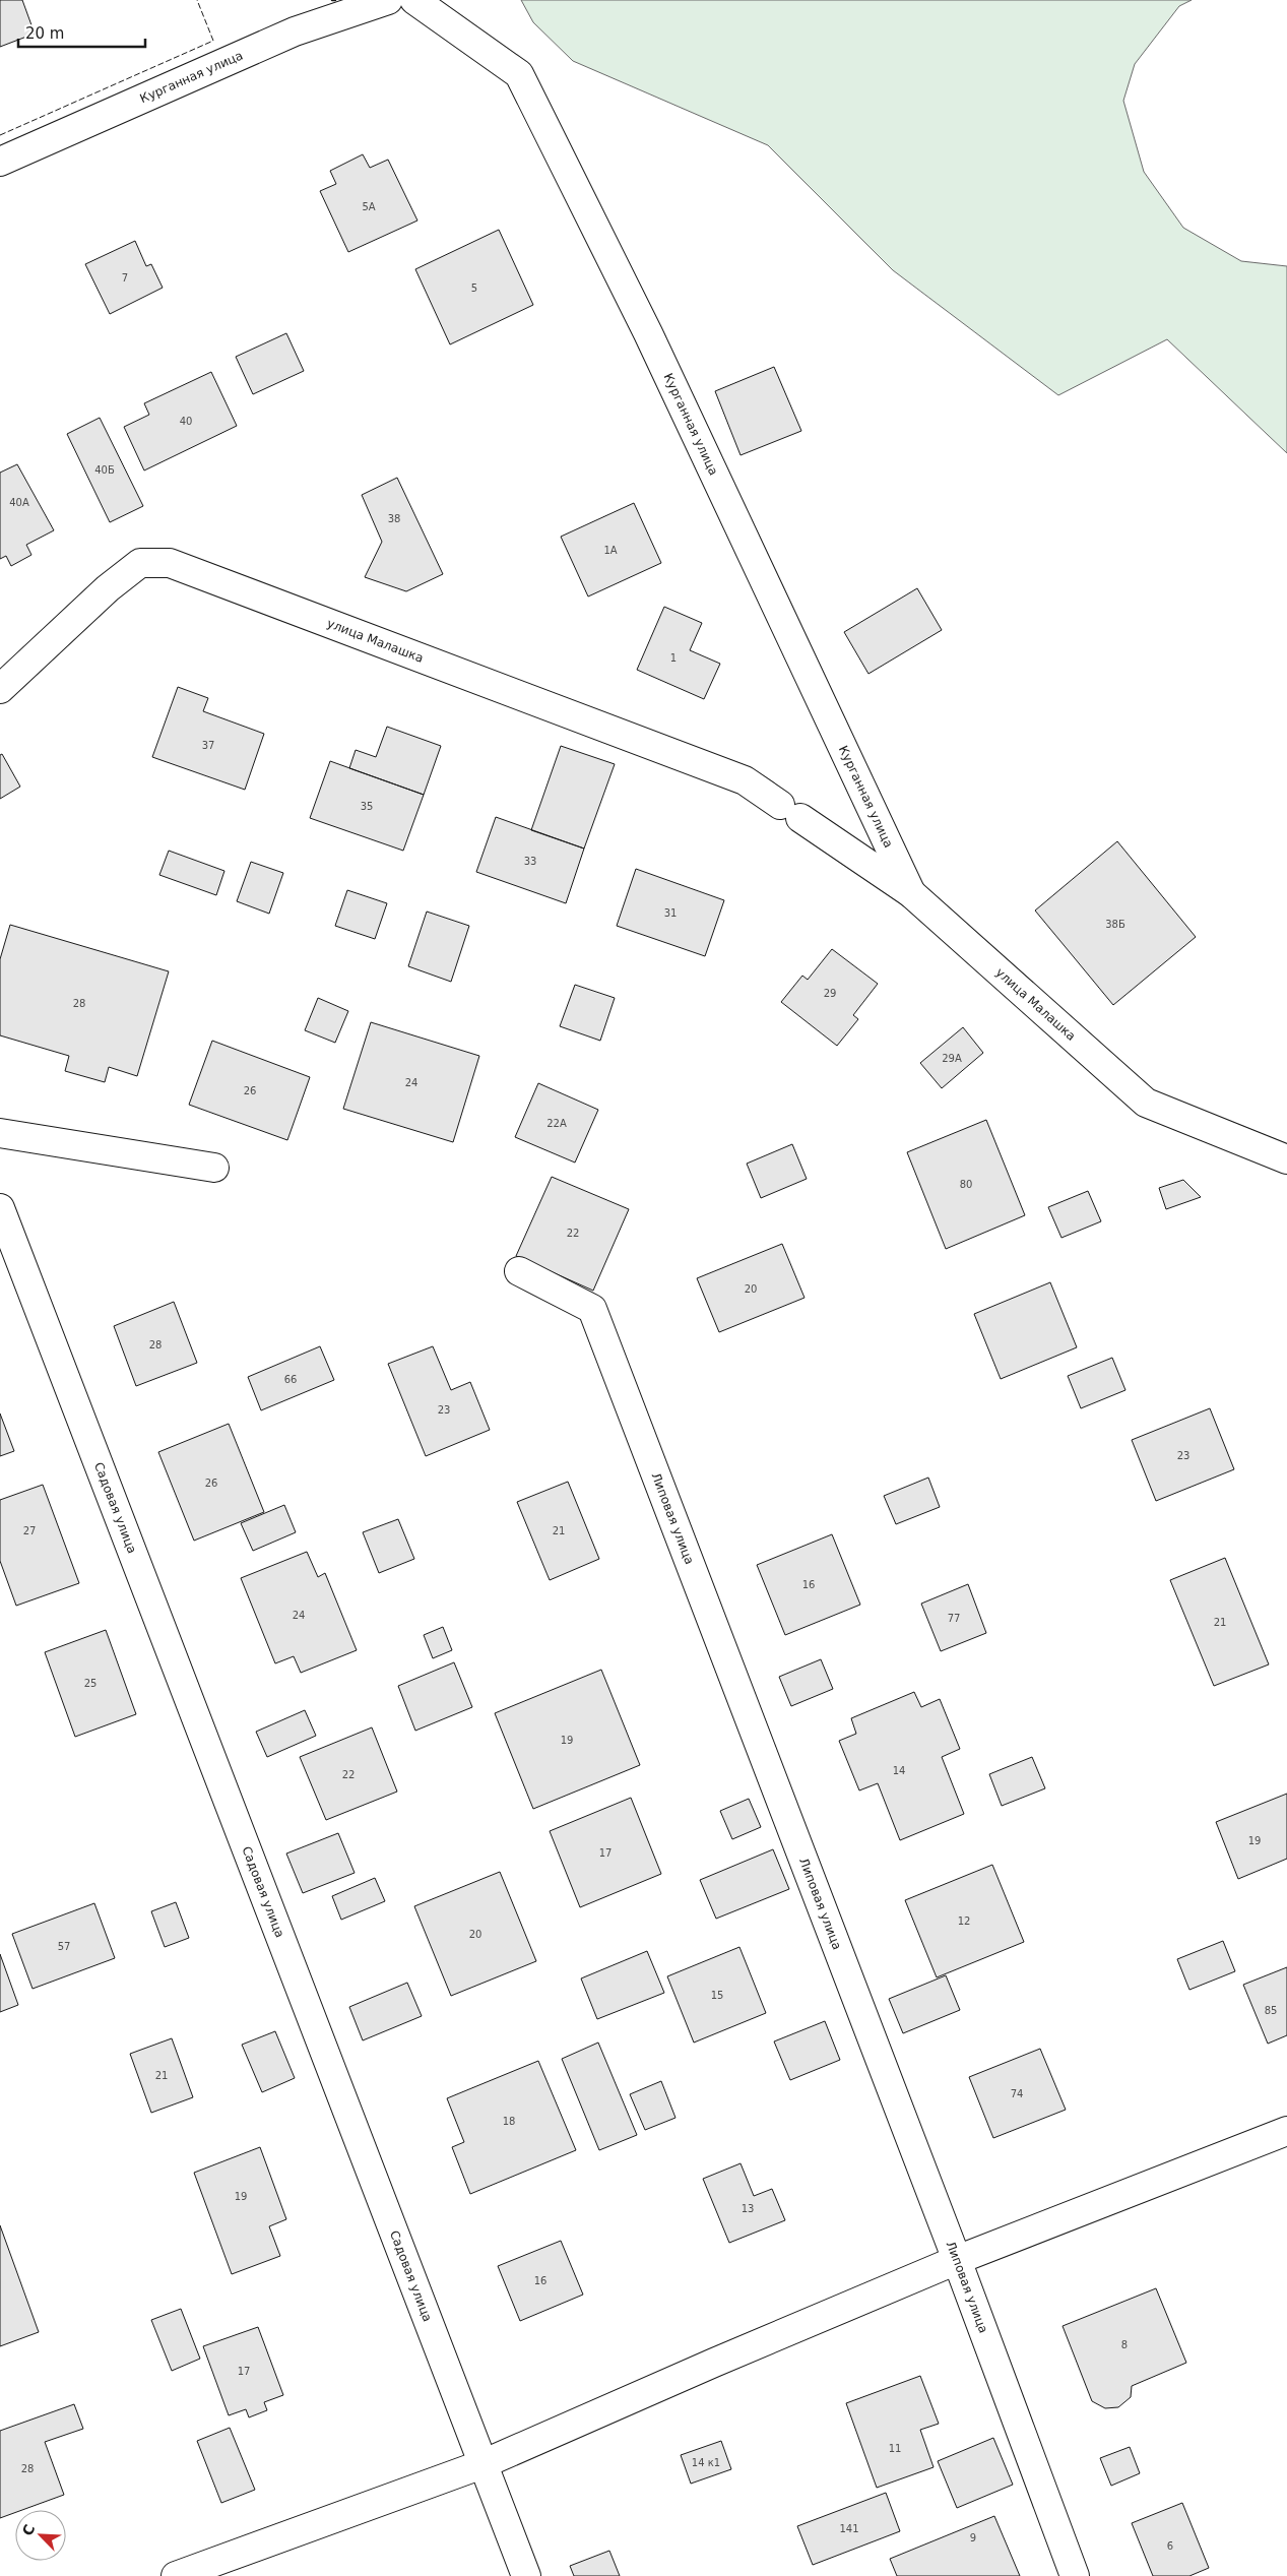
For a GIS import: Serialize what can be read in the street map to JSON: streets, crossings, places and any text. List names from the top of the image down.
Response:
{
  "streets": {
    "street": [
      "Курганная улица",
      "улица Малашка",
      "Садовая улица",
      "Липовая улица"
    ]
  },
  "crossings": [
    ["Курганная улица", "улица Малашка"]
  ],
  "house_numbers": [
    "5А",
    "7",
    "5",
    "40",
    "40Б",
    "40А",
    "38",
    "1А",
    "1",
    "37",
    "35",
    "33",
    "31",
    "38Б",
    "29",
    "28",
    "29А",
    "24",
    "26",
    "22А",
    "80",
    "22",
    "20",
    "28",
    "66",
    "23",
    "23",
    "26",
    "27",
    "21",
    "16",
    "24",
    "77",
    "21",
    "25",
    "19",
    "14",
    "22",
    "19",
    "17",
    "12",
    "20",
    "57",
    "15",
    "85",
    "21",
    "74",
    "18",
    "19",
    "13",
    "16",
    "8",
    "17",
    "11",
    "14 к1",
    "28",
    "141",
    "9",
    "6"
  ],
  "scale_bar": "20 m",
  "north": "top left"
}
